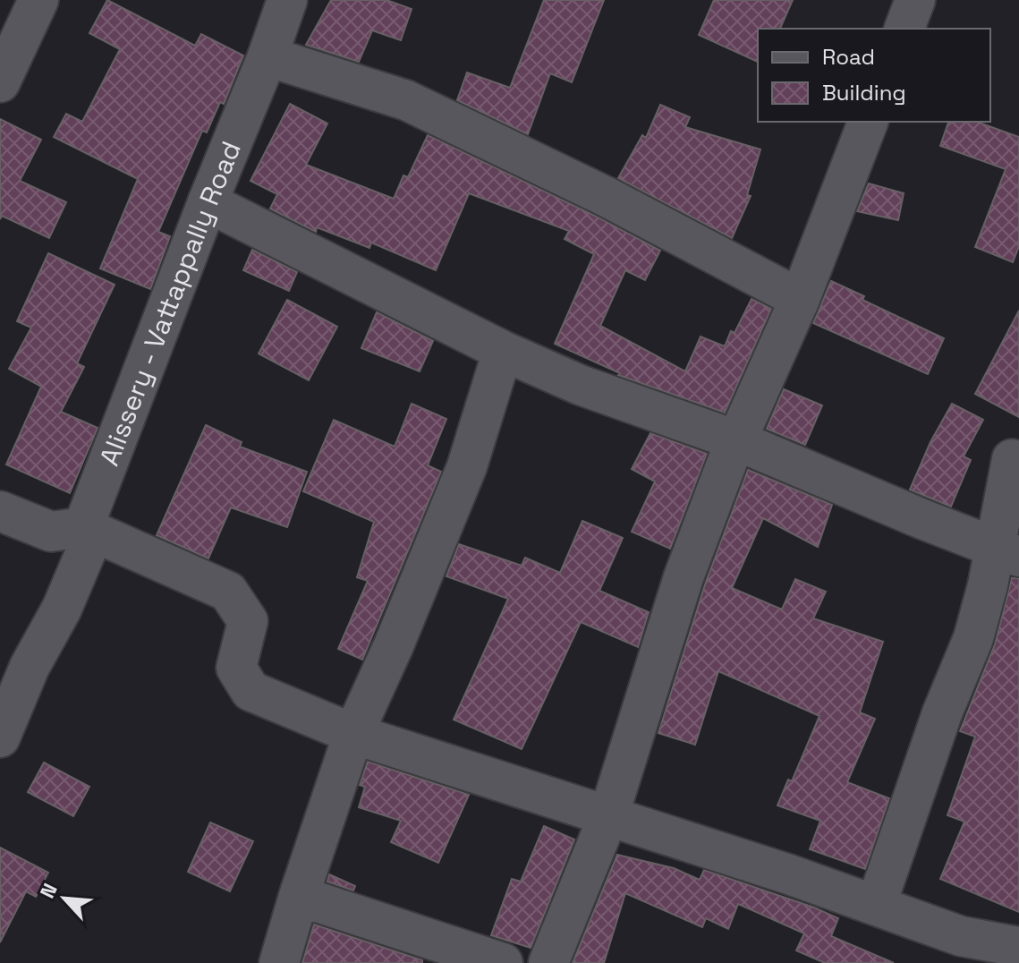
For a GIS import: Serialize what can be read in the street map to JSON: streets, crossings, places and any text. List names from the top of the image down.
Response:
{
  "streets": {
    "street": ["Alissery - Vattappally Road"]
  },
  "legend": ["Road", "Building"],
  "north": "top left"
}
